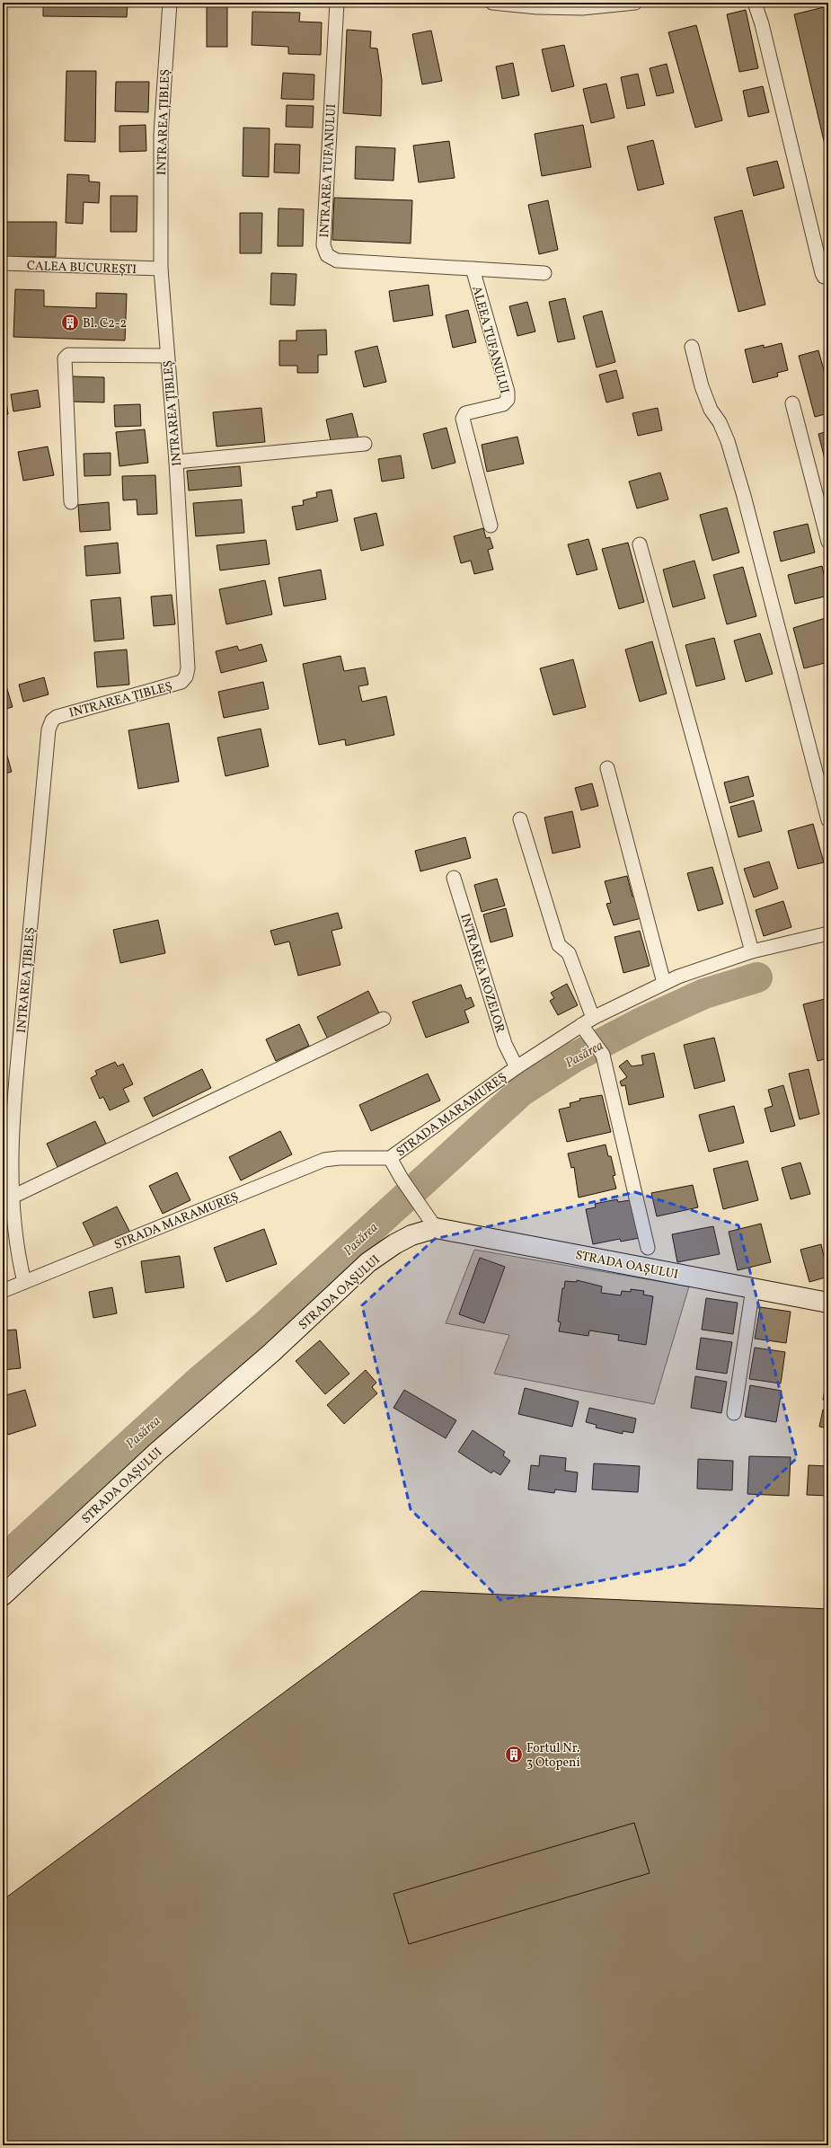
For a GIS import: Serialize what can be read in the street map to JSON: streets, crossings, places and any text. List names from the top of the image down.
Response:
{
  "streets": {
    "street": [
      "INTRAREA ȚIBLEȘ",
      "INTRAREA TUFANULUI",
      "CALEA BUCUREȘTI",
      "ALEEA TUFANULUI",
      "INTRAREA ROZELOR",
      "STRADA MARAMUREȘ",
      "STRADA OAȘULUI"
    ]
  },
  "crossings": [
    ["INTRAREA ȚIBLEȘ", "CALEA BUCUREȘTI"],
    ["INTRAREA ȚIBLEȘ", "STRADA MARAMUREȘ"],
    ["INTRAREA TUFANULUI", "ALEEA TUFANULUI"],
    ["INTRAREA ROZELOR", "STRADA MARAMUREȘ"]
  ],
  "water": ["Pasărea"],
  "places": {
    "building": ["Bl. C2-2", "Fortul Nr. 3 Otopeni"]
  }
}
